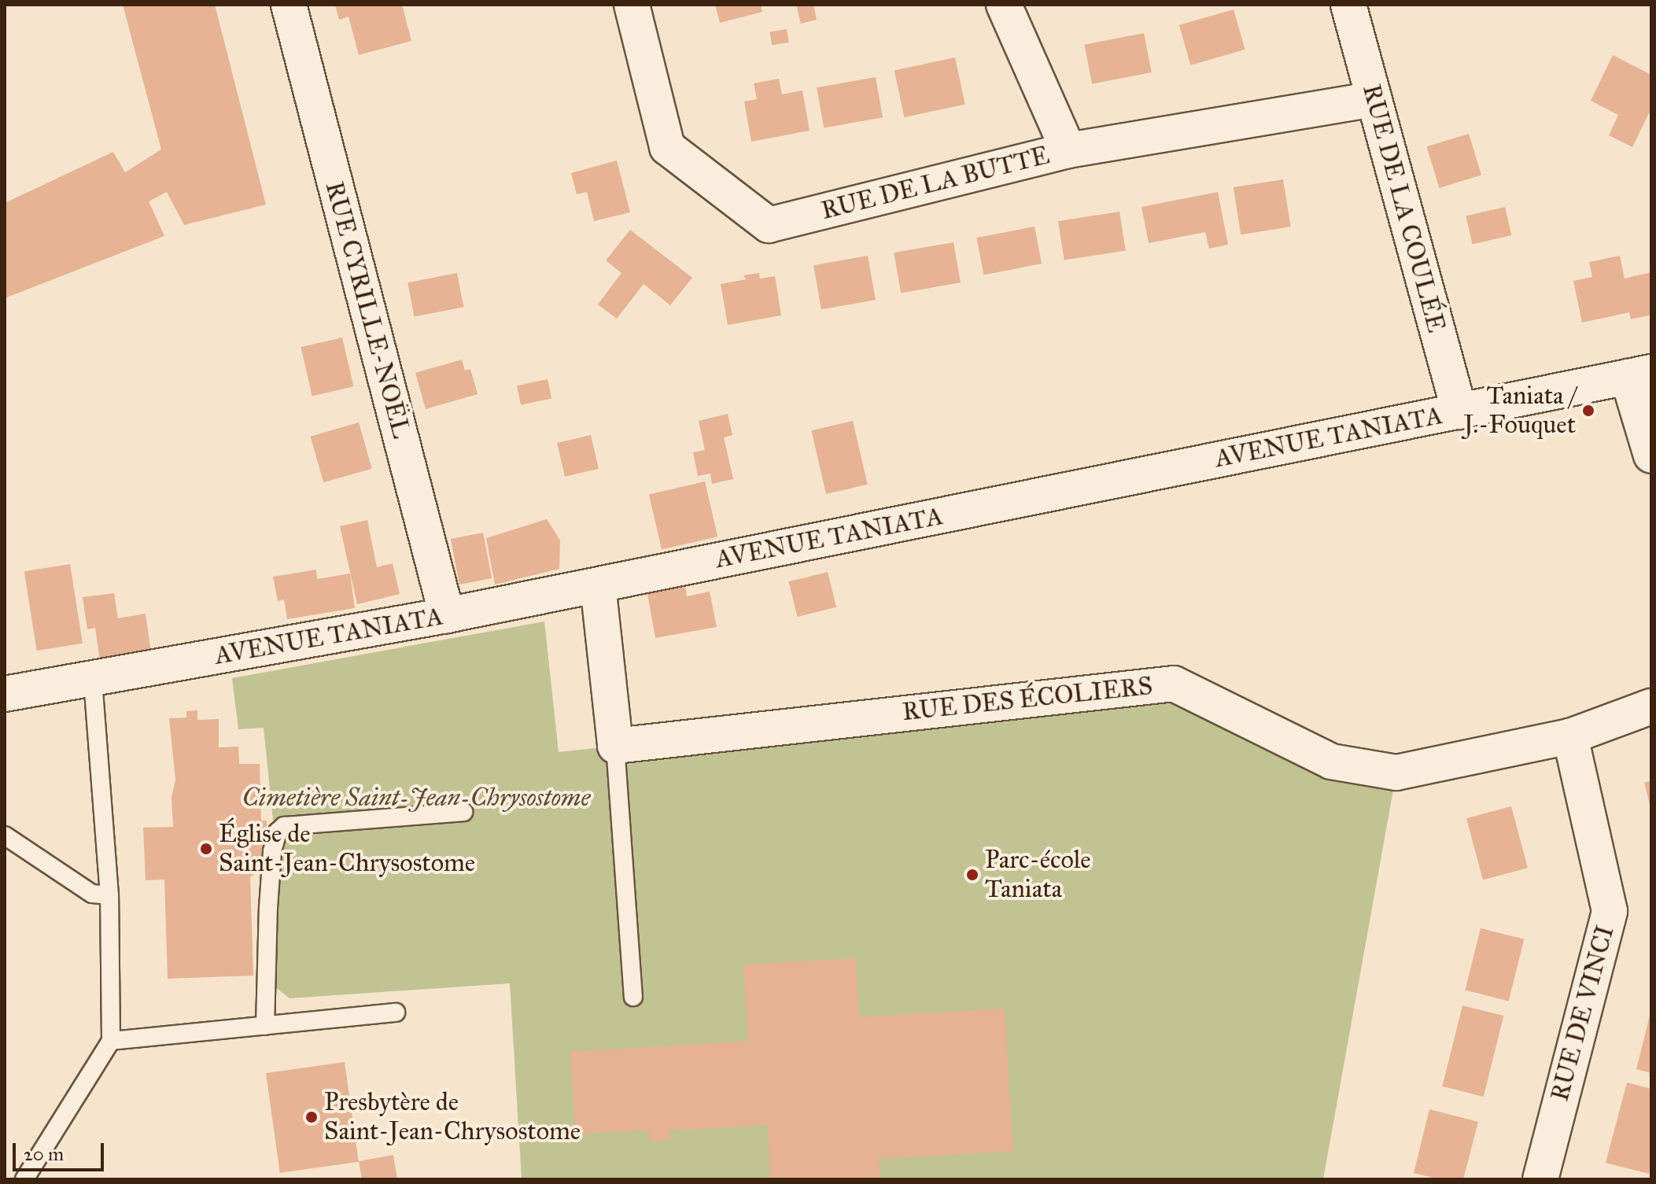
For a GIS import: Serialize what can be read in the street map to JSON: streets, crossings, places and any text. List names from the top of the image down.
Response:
{
  "streets": {
    "street": [
      "RUE DE LA BUTTE",
      "RUE DE LA COULÉE",
      "RUE CYRILLE-NOËL",
      "AVENUE TANIATA",
      "RUE DES ÉCOLIERS",
      "RUE DE VINCI"
    ]
  },
  "crossings": [
    ["RUE DE LA BUTTE", "RUE DE LA COULÉE"],
    ["RUE DE LA COULÉE", "AVENUE TANIATA"],
    ["RUE CYRILLE-NOËL", "AVENUE TANIATA"],
    ["RUE DES ÉCOLIERS", "RUE DE VINCI"]
  ],
  "parks": ["Cimetière Saint-Jean-Chrysostome"],
  "places": [
    "Taniata / J.-Fouquet",
    "Église de Saint-Jean-Chrysostome",
    "Parc-école Taniata",
    "Presbytère de Saint-Jean-Chrysostome"
  ],
  "scale_bar": "20 m"
}
